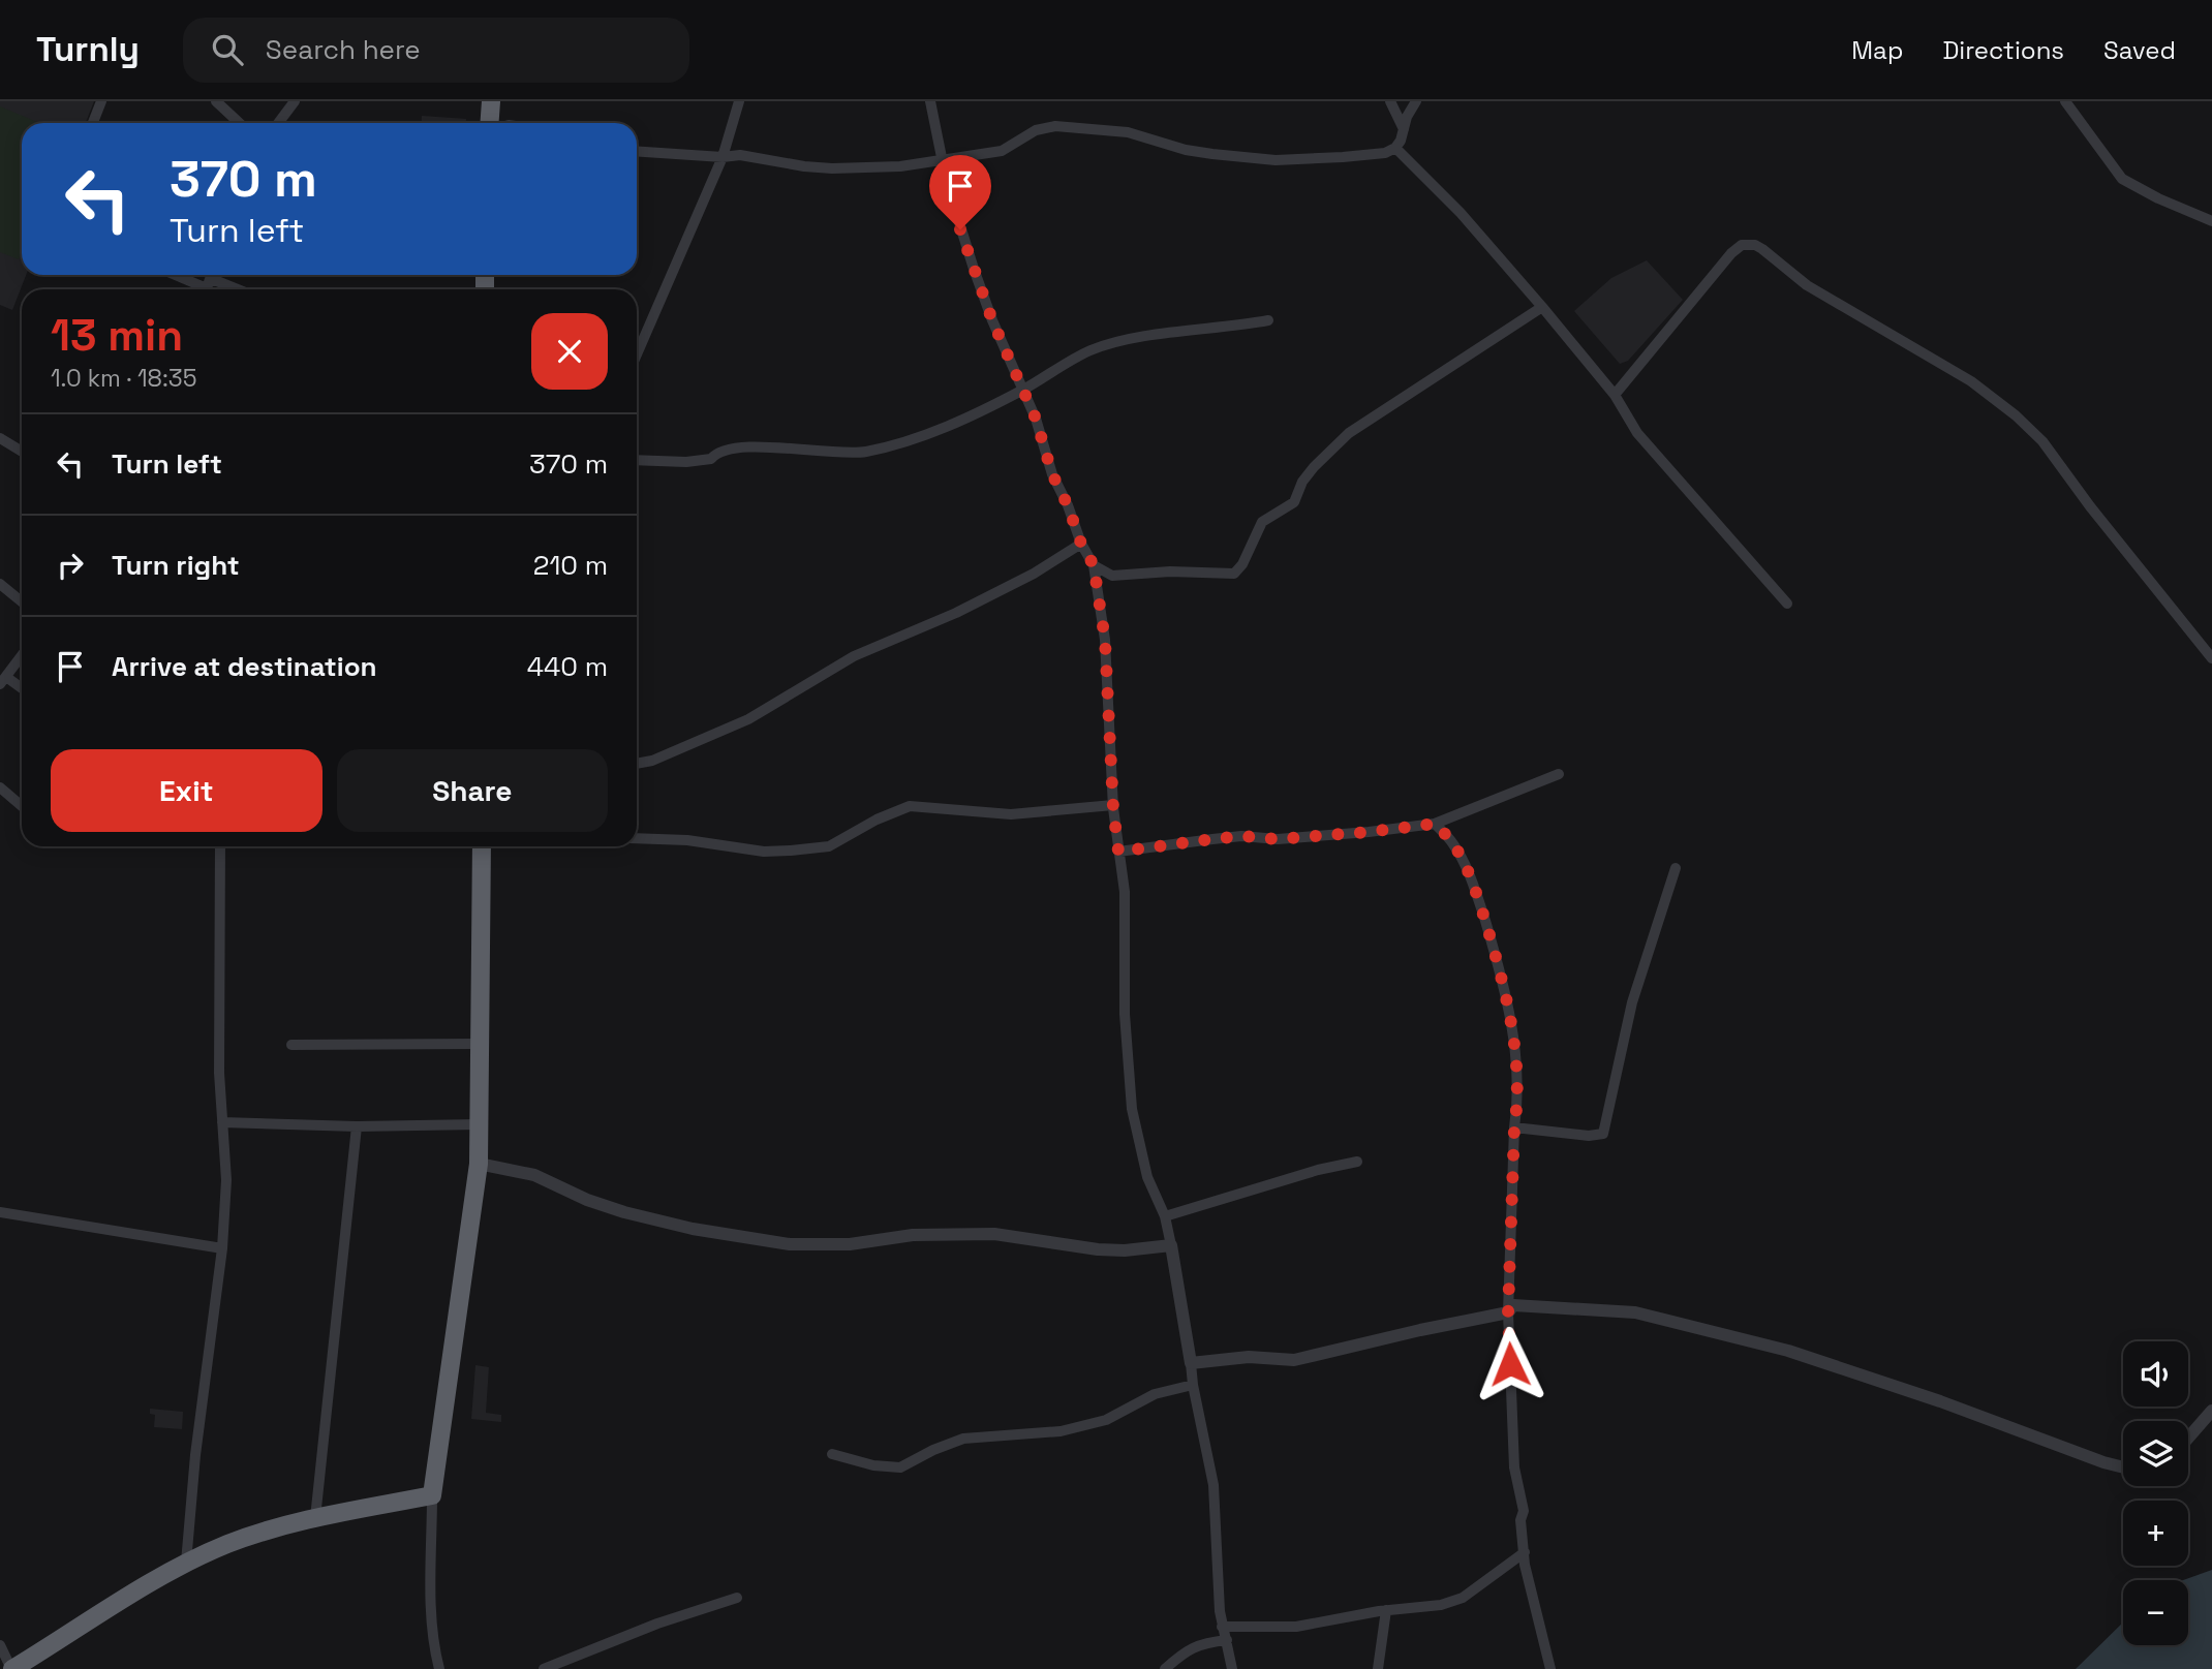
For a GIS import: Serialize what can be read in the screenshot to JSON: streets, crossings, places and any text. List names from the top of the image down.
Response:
{
  "page": {
    "header": "Turnly",
    "search": "Search here",
    "nav": ["Map", "Directions", "Saved"],
    "turn": ["370 m", "Turn left"],
    "heading": ["13 min", "1.0 km · 18:35"],
    "list": [
      {
        "name": "Turn left",
        "value": "370 m"
      },
      {
        "name": "Turn right",
        "value": "210 m"
      },
      {
        "name": "Arrive at destination",
        "value": "440 m"
      }
    ],
    "buttons": ["Exit", "Share"],
    "map_buttons": ["+", "−"]
  }
}
